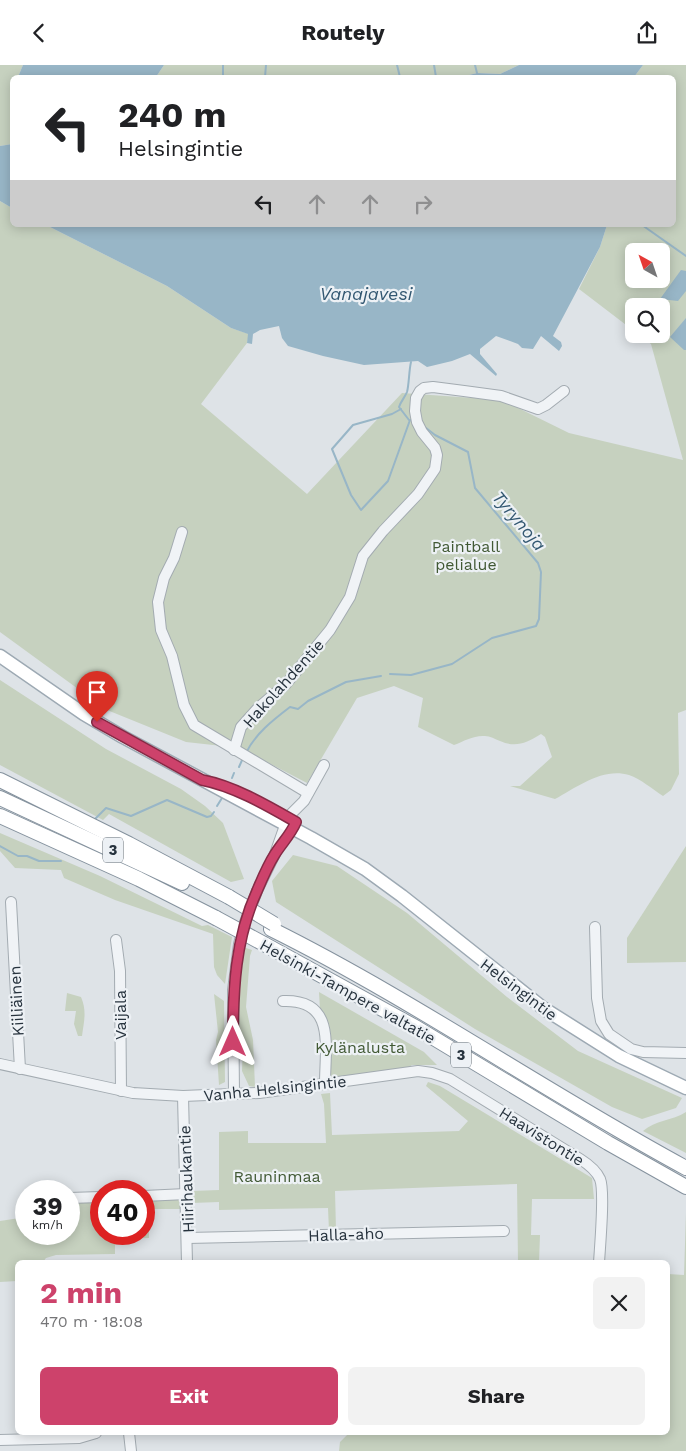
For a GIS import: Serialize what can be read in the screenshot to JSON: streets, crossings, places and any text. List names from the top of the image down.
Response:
{
  "streets": {
    "highway": ["3", "Helsinki-Tampere valtatie"],
    "main road": ["Helsingintie"],
    "street": [
      "Hakolahdentie",
      "Kiiliäinen",
      "Vaijala",
      "Vanha Helsingintie",
      "Haavistontie",
      "Hiirihaukantie",
      "Halla-aho"
    ]
  },
  "crossings": [
    ["Kiiliäinen", "Vanha Helsingintie"],
    ["Vaijala", "Vanha Helsingintie"],
    ["Vanha Helsingintie", "Haavistontie"],
    ["Vanha Helsingintie", "Hiirihaukantie"],
    ["Hiirihaukantie", "Halla-aho"]
  ],
  "water": ["Vanajavesi", "Tyrynoja"],
  "parks": ["Paintball pelialue", "Kylänalusta", "Rauninmaa"],
  "north": "top left",
  "page": {
    "header": "Routely",
    "turn": ["240 m", "Helsingintie"],
    "speed": "39 km/h",
    "limit": "40",
    "heading": ["2 min", "470 m · 18:08"],
    "buttons": ["Exit", "Share"]
  }
}
